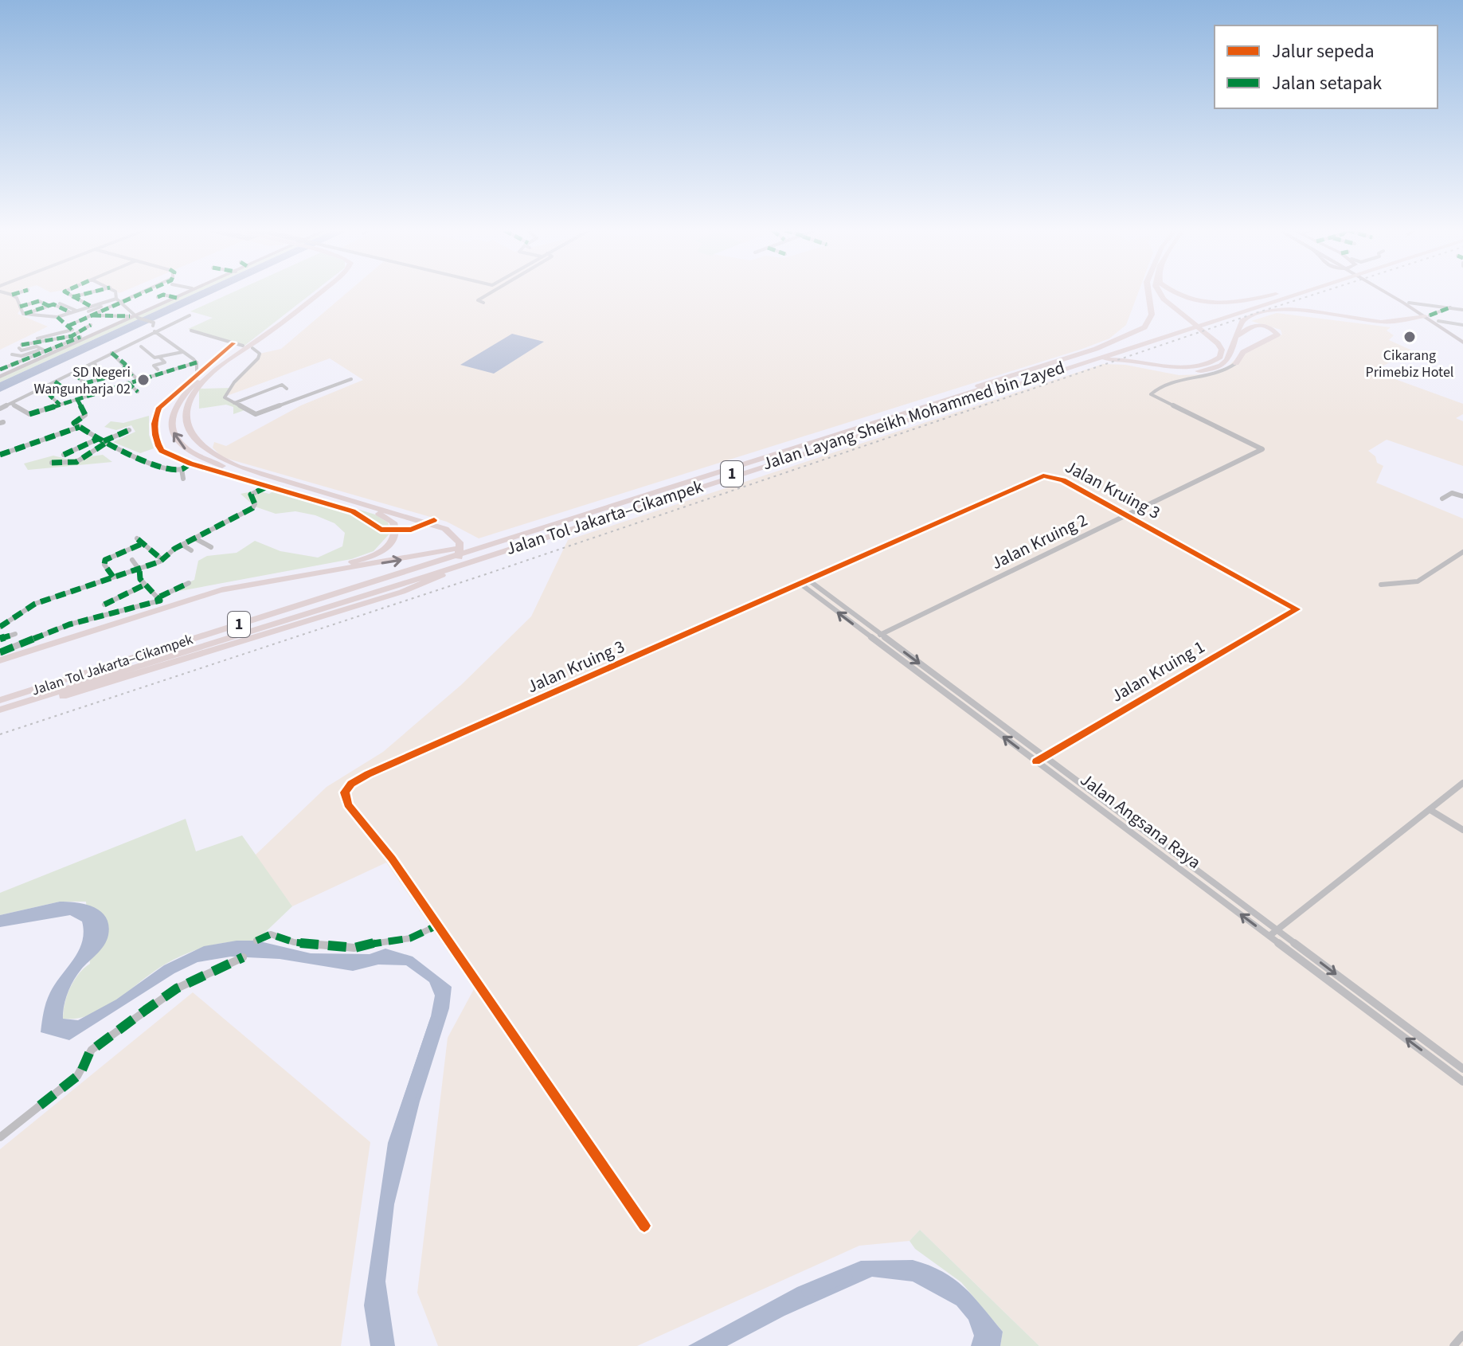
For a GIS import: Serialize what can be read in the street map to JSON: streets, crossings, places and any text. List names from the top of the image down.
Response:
{
  "streets": {
    "highway": ["Jalan Layang Sheikh Mohammed bin Zayed", "1", "Jalan Tol Jakarta–Cikampek"],
    "street": [
      "Jalan Kruing 3",
      "Jalan Kruing 2",
      "Jalan Kruing 1",
      "Jalan Angsana Raya"
    ]
  },
  "crossings": [
    ["Jalan Layang Sheikh Mohammed bin Zayed", "Jalan Tol Jakarta–Cikampek"],
    ["Jalan Kruing 3", "Jalan Kruing 2"],
    ["Jalan Kruing 3", "Jalan Kruing 1"],
    ["Jalan Kruing 3", "Jalan Angsana Raya"],
    ["Jalan Kruing 2", "Jalan Angsana Raya"],
    ["Jalan Kruing 1", "Jalan Angsana Raya"]
  ],
  "places": ["Cikarang Primebiz Hotel", "SD Negeri Wangunharja 02"],
  "legend": ["Jalur sepeda", "Jalan setapak"]
}
